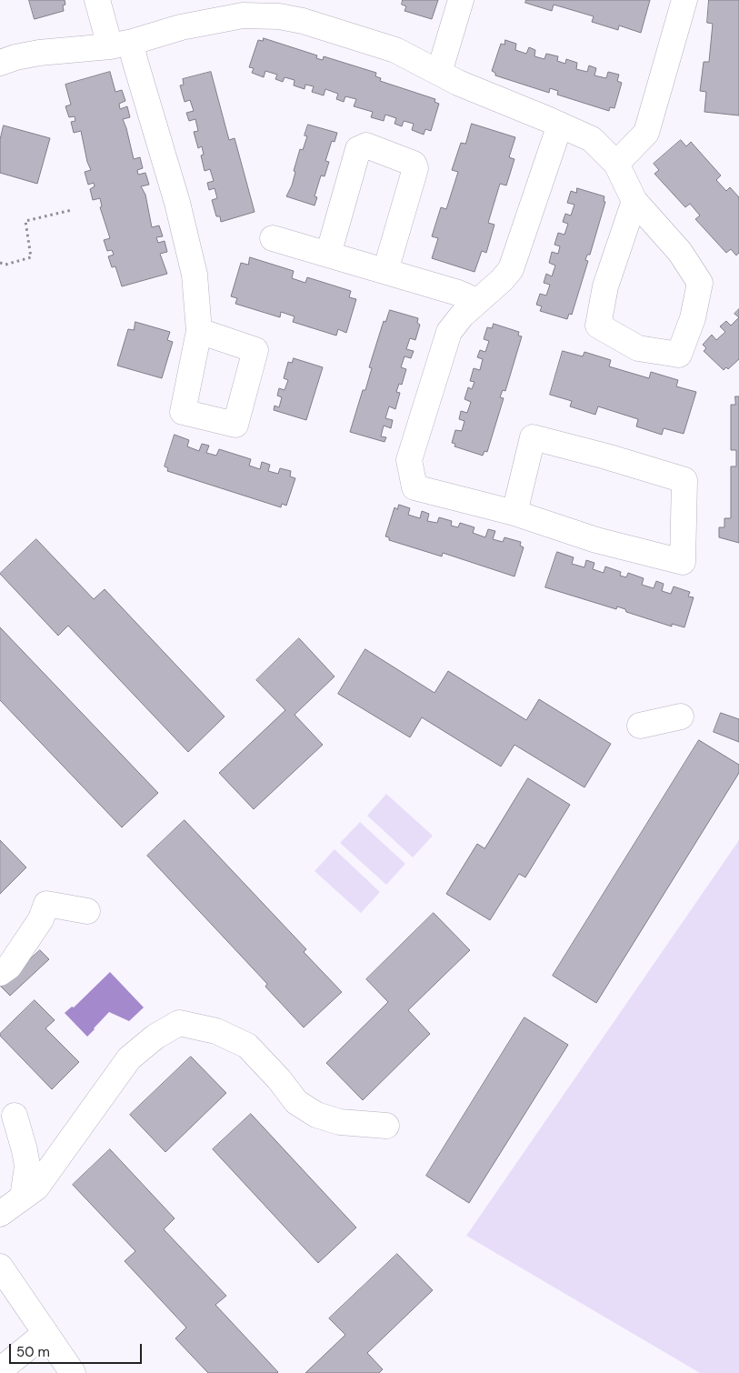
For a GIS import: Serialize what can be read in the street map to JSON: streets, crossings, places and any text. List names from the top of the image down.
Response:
{
  "scale_bar": "50 m"
}
